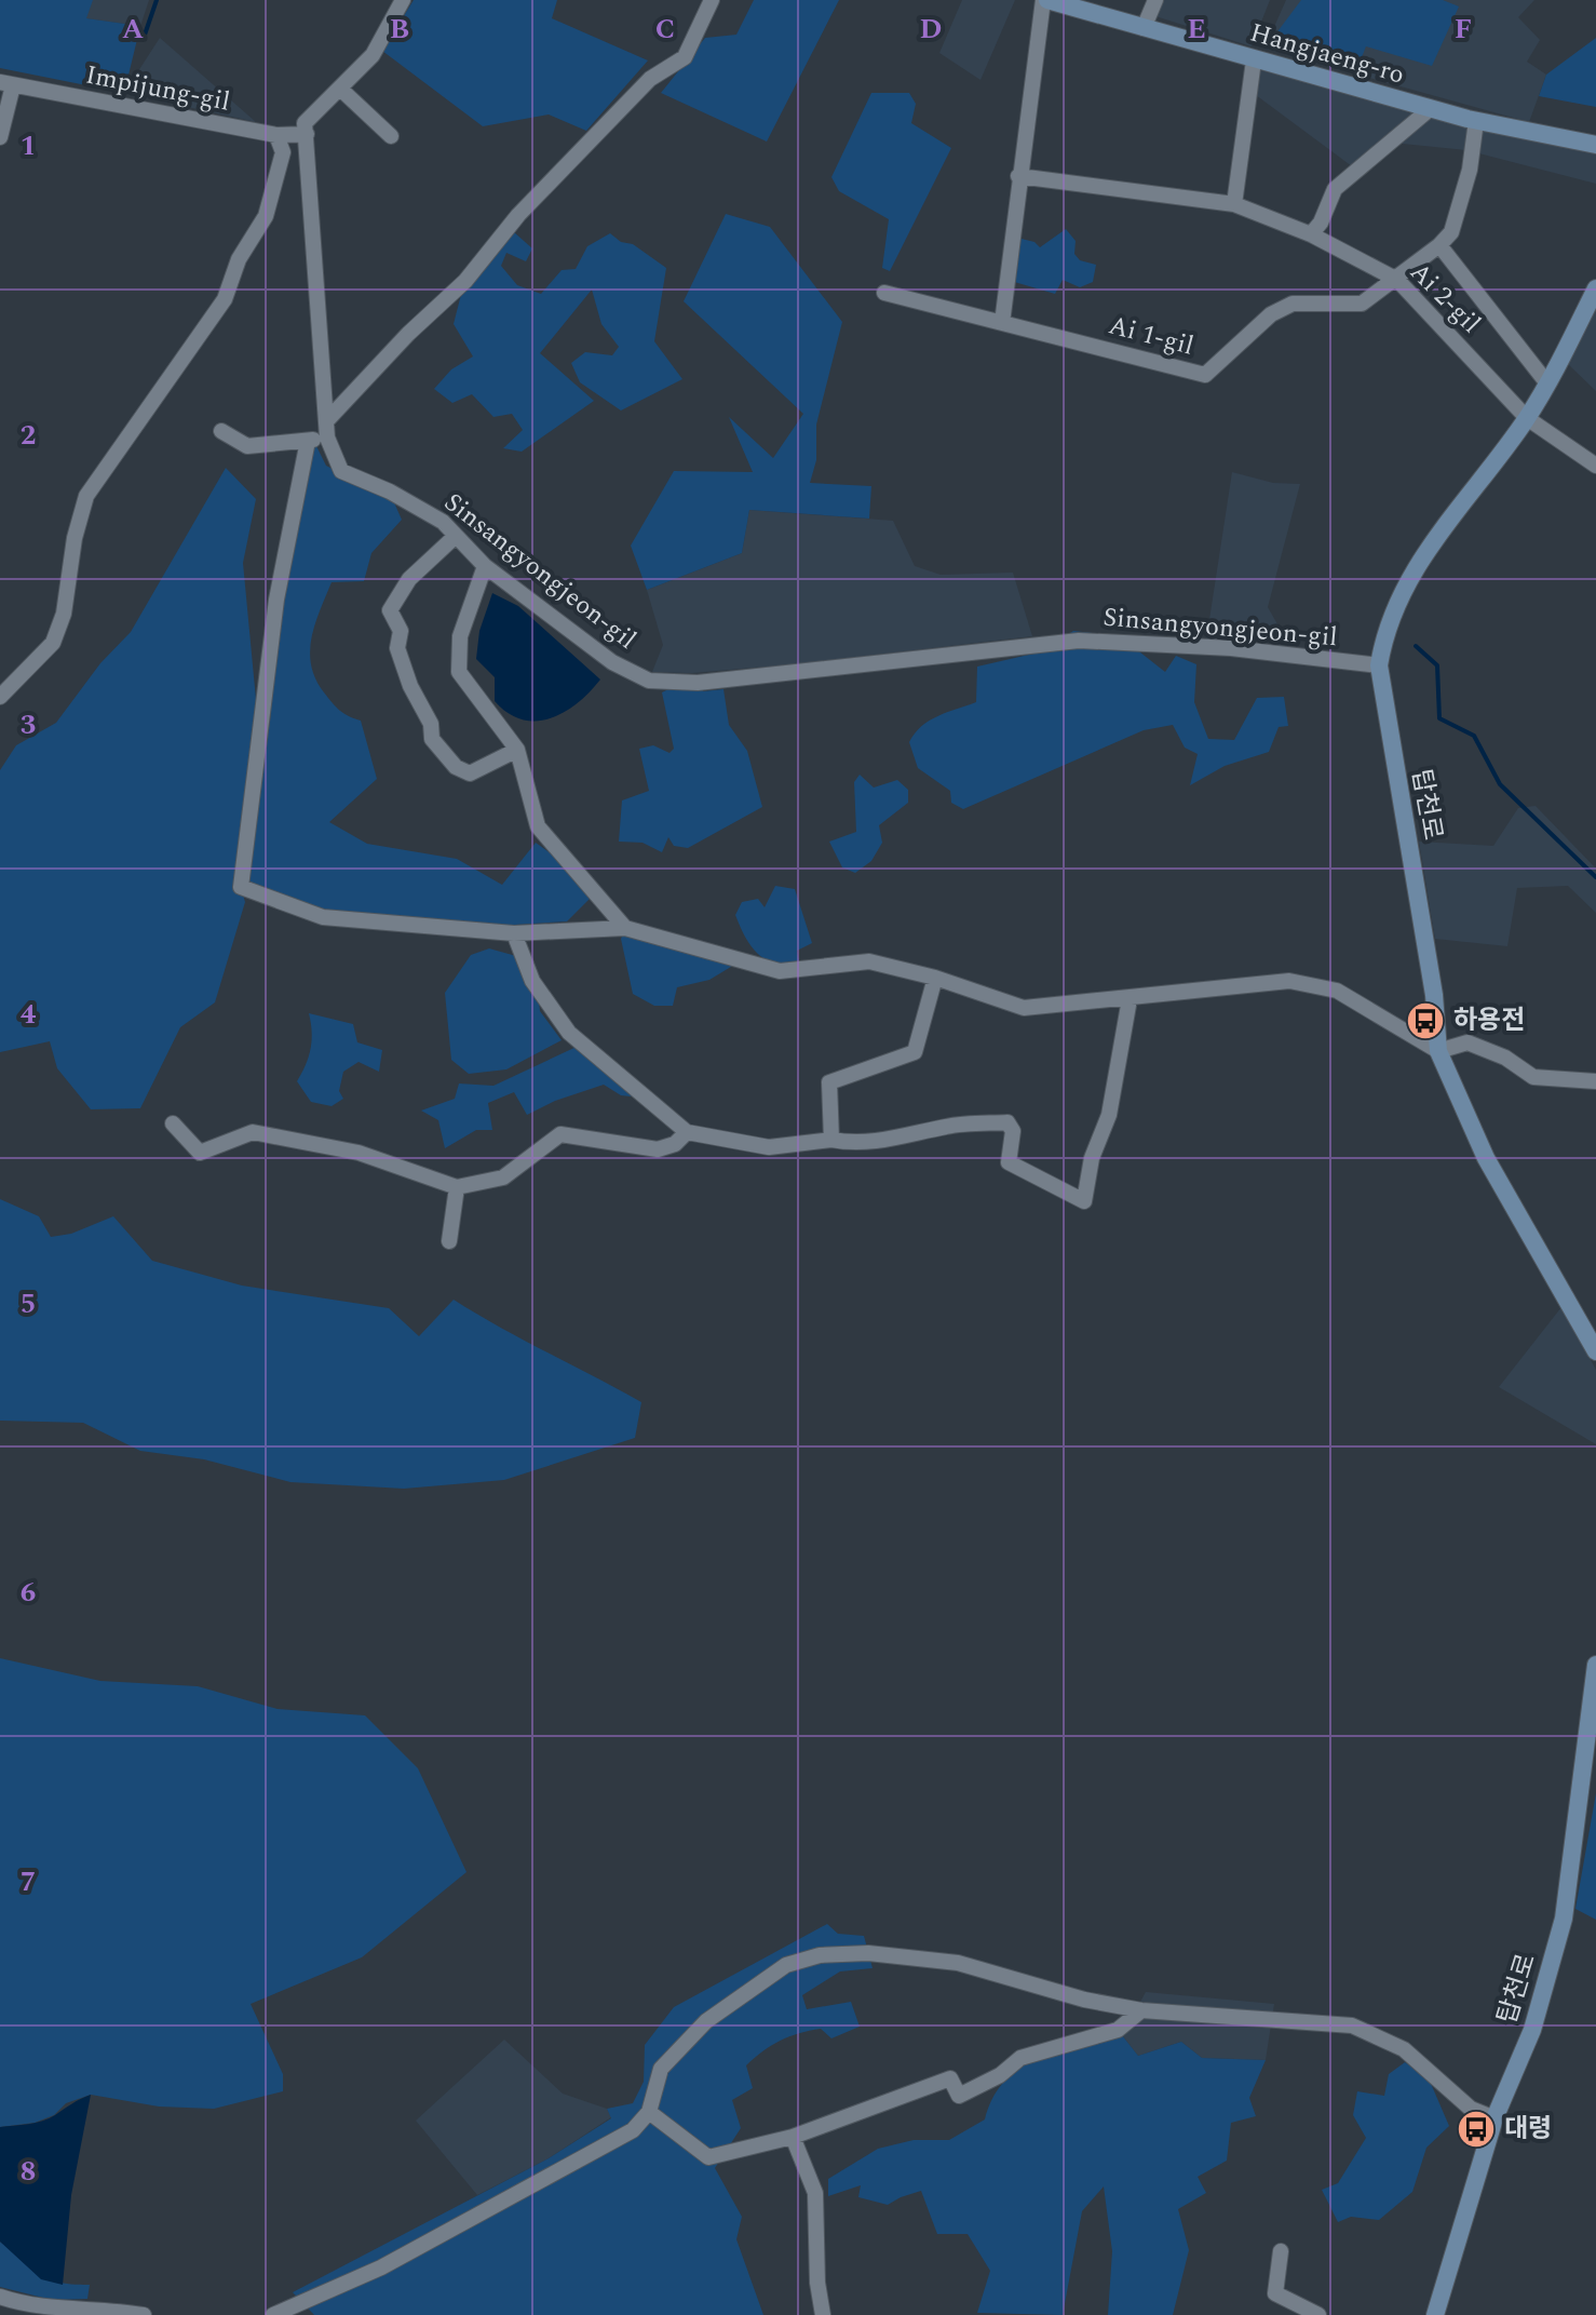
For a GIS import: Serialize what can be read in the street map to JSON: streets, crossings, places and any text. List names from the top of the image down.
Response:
{
  "streets": {
    "main road": ["Hangjaeng-ro", "탑천로"],
    "street": [
      "Impijung-gil",
      "Ai 2-gil",
      "Ai 1-gil",
      "Sinsangyongjeon-gil"
    ]
  },
  "crossings": [
    ["Hangjaeng-ro", "Ai 1-gil"],
    ["Impijung-gil", "Sinsangyongjeon-gil"],
    ["Ai 2-gil", "Ai 1-gil"],
    ["Ai 2-gil", "탑천로"],
    ["Sinsangyongjeon-gil", "탑천로"]
  ],
  "places": {
    "bus stop": ["하용전", "대령"]
  },
  "grid": {
    "columns": [
      "A",
      "B",
      "C",
      "D",
      "E",
      "F"
    ],
    "rows": [
      "1",
      "2",
      "3",
      "4",
      "5",
      "6",
      "7",
      "8"
    ]
  }
}
